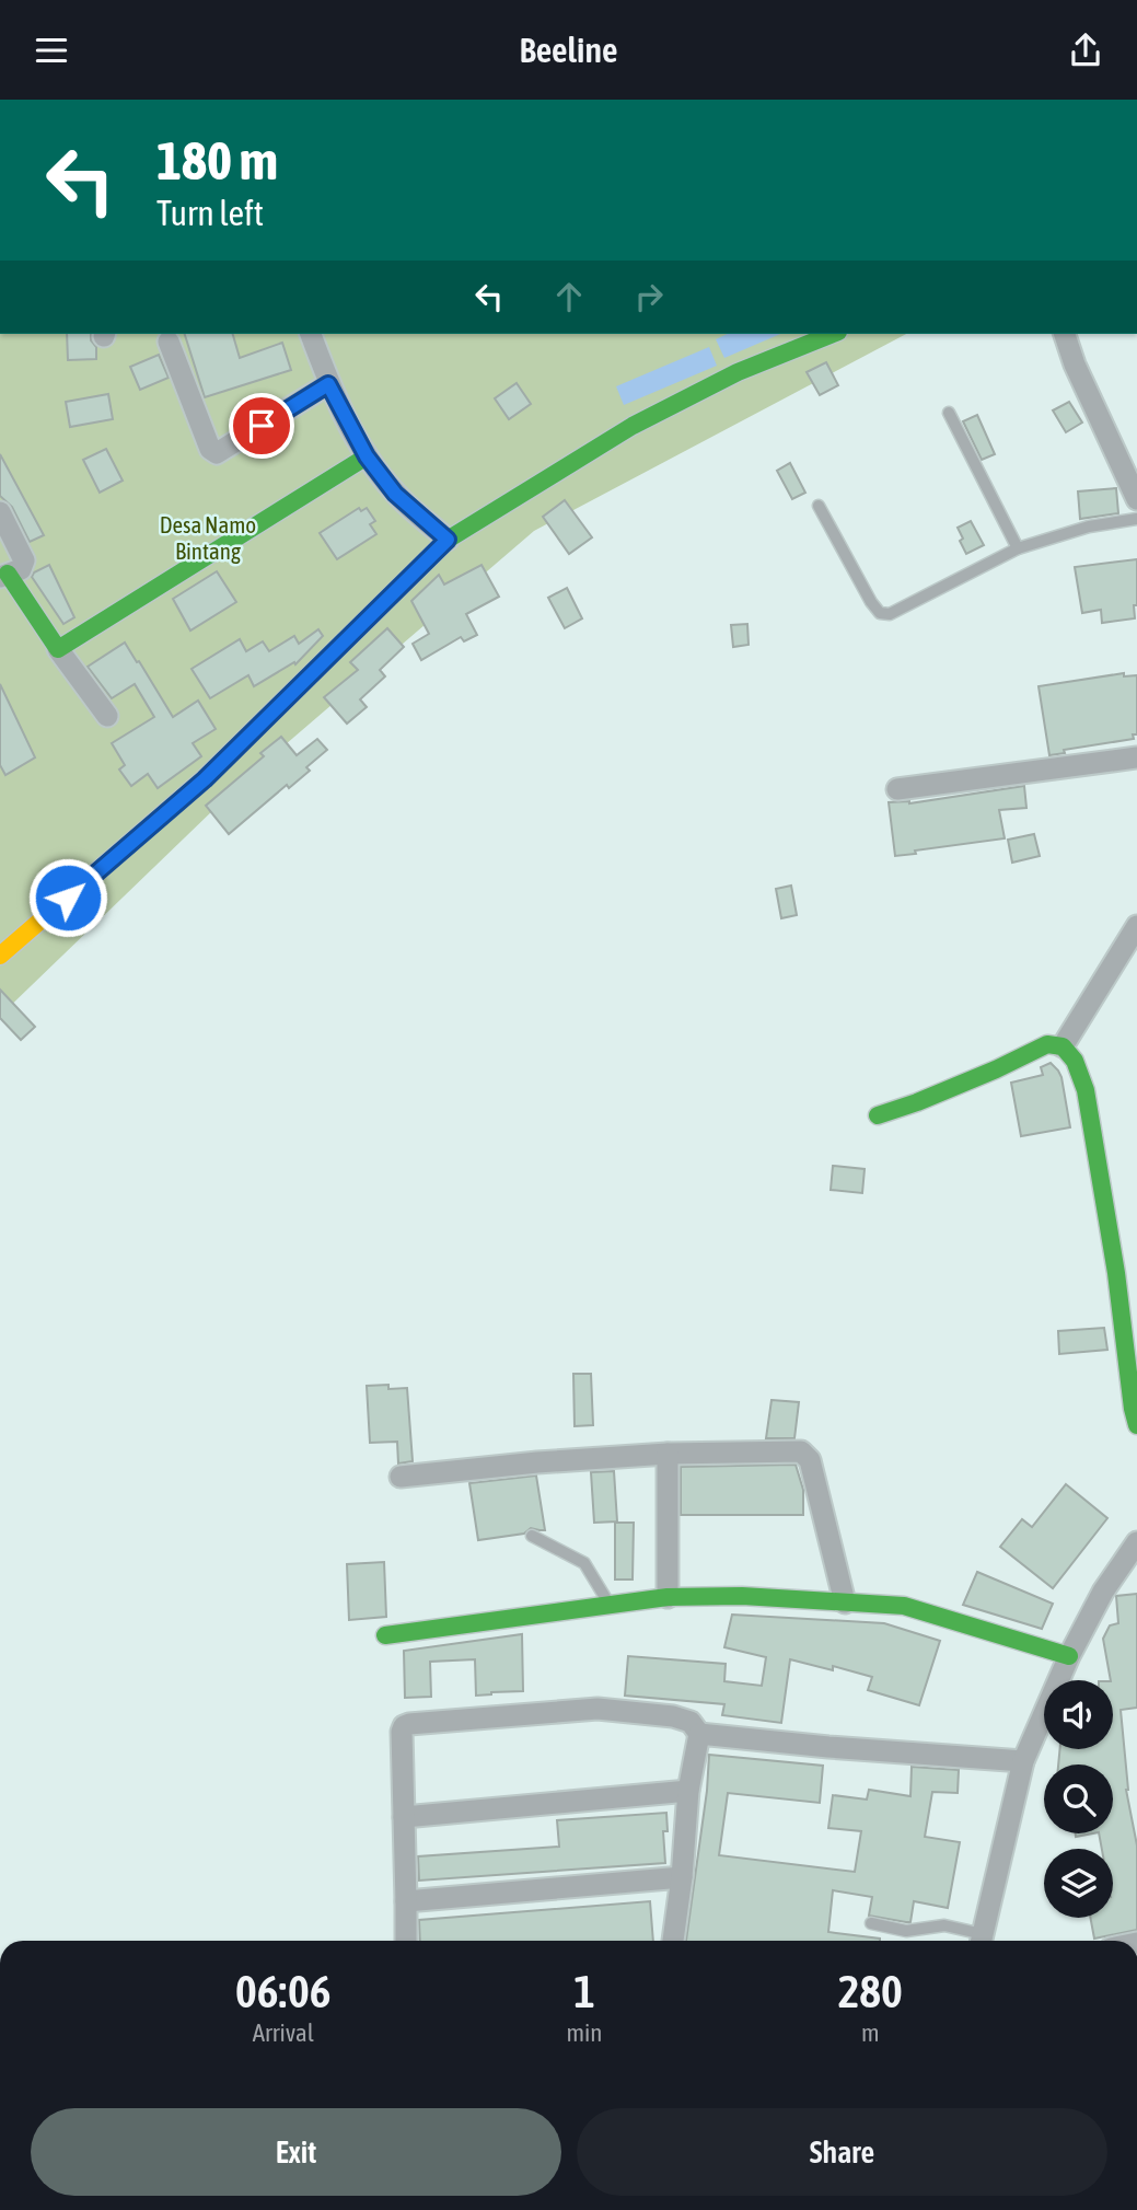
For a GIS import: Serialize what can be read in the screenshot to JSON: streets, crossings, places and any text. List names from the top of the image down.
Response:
{
  "parks": ["Desa Namo Bintang"],
  "page": {
    "header": "Beeline",
    "turn": ["180 m", "Turn left"],
    "eta": [
      "06:06",
      "Arrival",
      "1",
      "min",
      "280",
      "m"
    ],
    "buttons": ["Exit", "Share"]
  }
}
